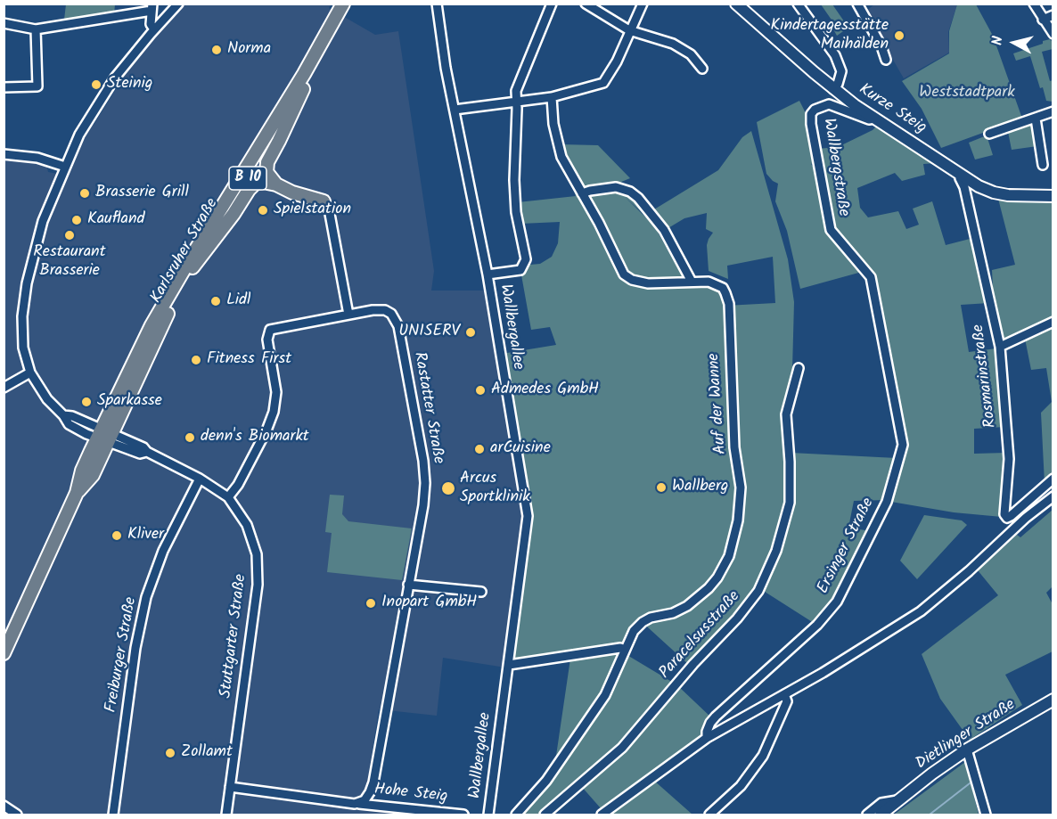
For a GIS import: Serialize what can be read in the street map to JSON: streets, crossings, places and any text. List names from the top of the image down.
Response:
{
  "streets": {
    "main road": [
      "Kurze Steig",
      "B 10",
      "Karlsruher Straße",
      "Dietlinger Straße"
    ],
    "street": [
      "Wallbergstraße",
      "Wallbergallee",
      "Rosmarinstraße",
      "Auf der Wanne",
      "Rastatter Straße",
      "Ersinger Straße",
      "Paracelsusstraße",
      "Stuttgarter Straße",
      "Freiburger Straße",
      "Hohe Steig"
    ]
  },
  "crossings": [
    ["Kurze Steig", "Wallbergstraße"],
    ["Kurze Steig", "Rosmarinstraße"],
    ["Wallbergstraße", "Ersinger Straße"],
    ["Karlsruher Straße", "Stuttgarter Straße"],
    ["Rastatter Straße", "Stuttgarter Straße"],
    ["Rastatter Straße", "Hohe Steig"],
    ["Stuttgarter Straße", "Freiburger Straße"]
  ],
  "parks": ["Weststadtpark"],
  "places": [
    "Kindertagesstätte Maihälden",
    "Norma",
    "Steinig",
    "Brasserie Grill",
    "Spielstation",
    "Kaufland",
    "Restaurant Brasserie",
    "Lidl",
    "UNISERV",
    "Fitness First",
    "Admedes GmbH",
    "Sparkasse",
    "denn's Biomarkt",
    "arCuisine",
    "Wallberg",
    "Arcus Sportklinik",
    "Kliver",
    "Inopart GmbH",
    "Zollamt"
  ],
  "north": "left"
}
